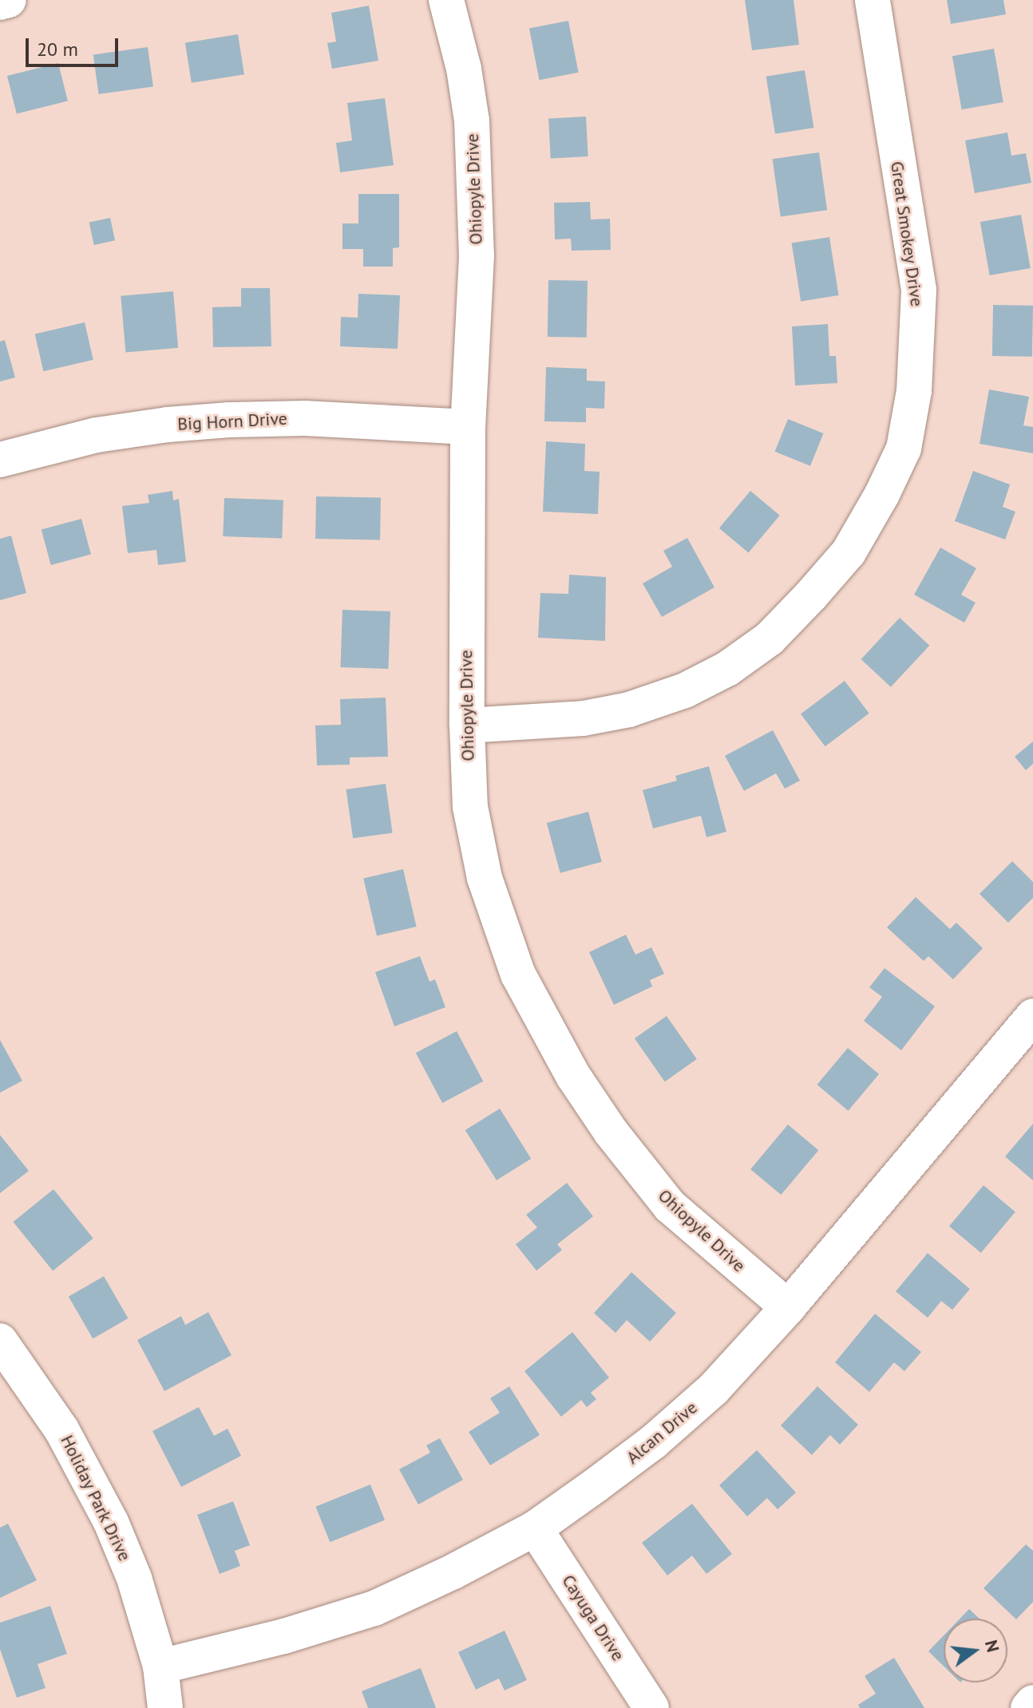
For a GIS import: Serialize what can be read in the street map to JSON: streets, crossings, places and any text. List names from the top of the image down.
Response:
{
  "streets": {
    "street": [
      "Ohiopyle Drive",
      "Great Smokey Drive",
      "Big Horn Drive",
      "Alcan Drive",
      "Holiday Park Drive",
      "Cayuga Drive"
    ]
  },
  "crossings": [
    ["Ohiopyle Drive", "Great Smokey Drive"],
    ["Ohiopyle Drive", "Big Horn Drive"],
    ["Ohiopyle Drive", "Alcan Drive"],
    ["Alcan Drive", "Holiday Park Drive"],
    ["Alcan Drive", "Cayuga Drive"]
  ],
  "scale_bar": "20 m",
  "north": "right"
}
